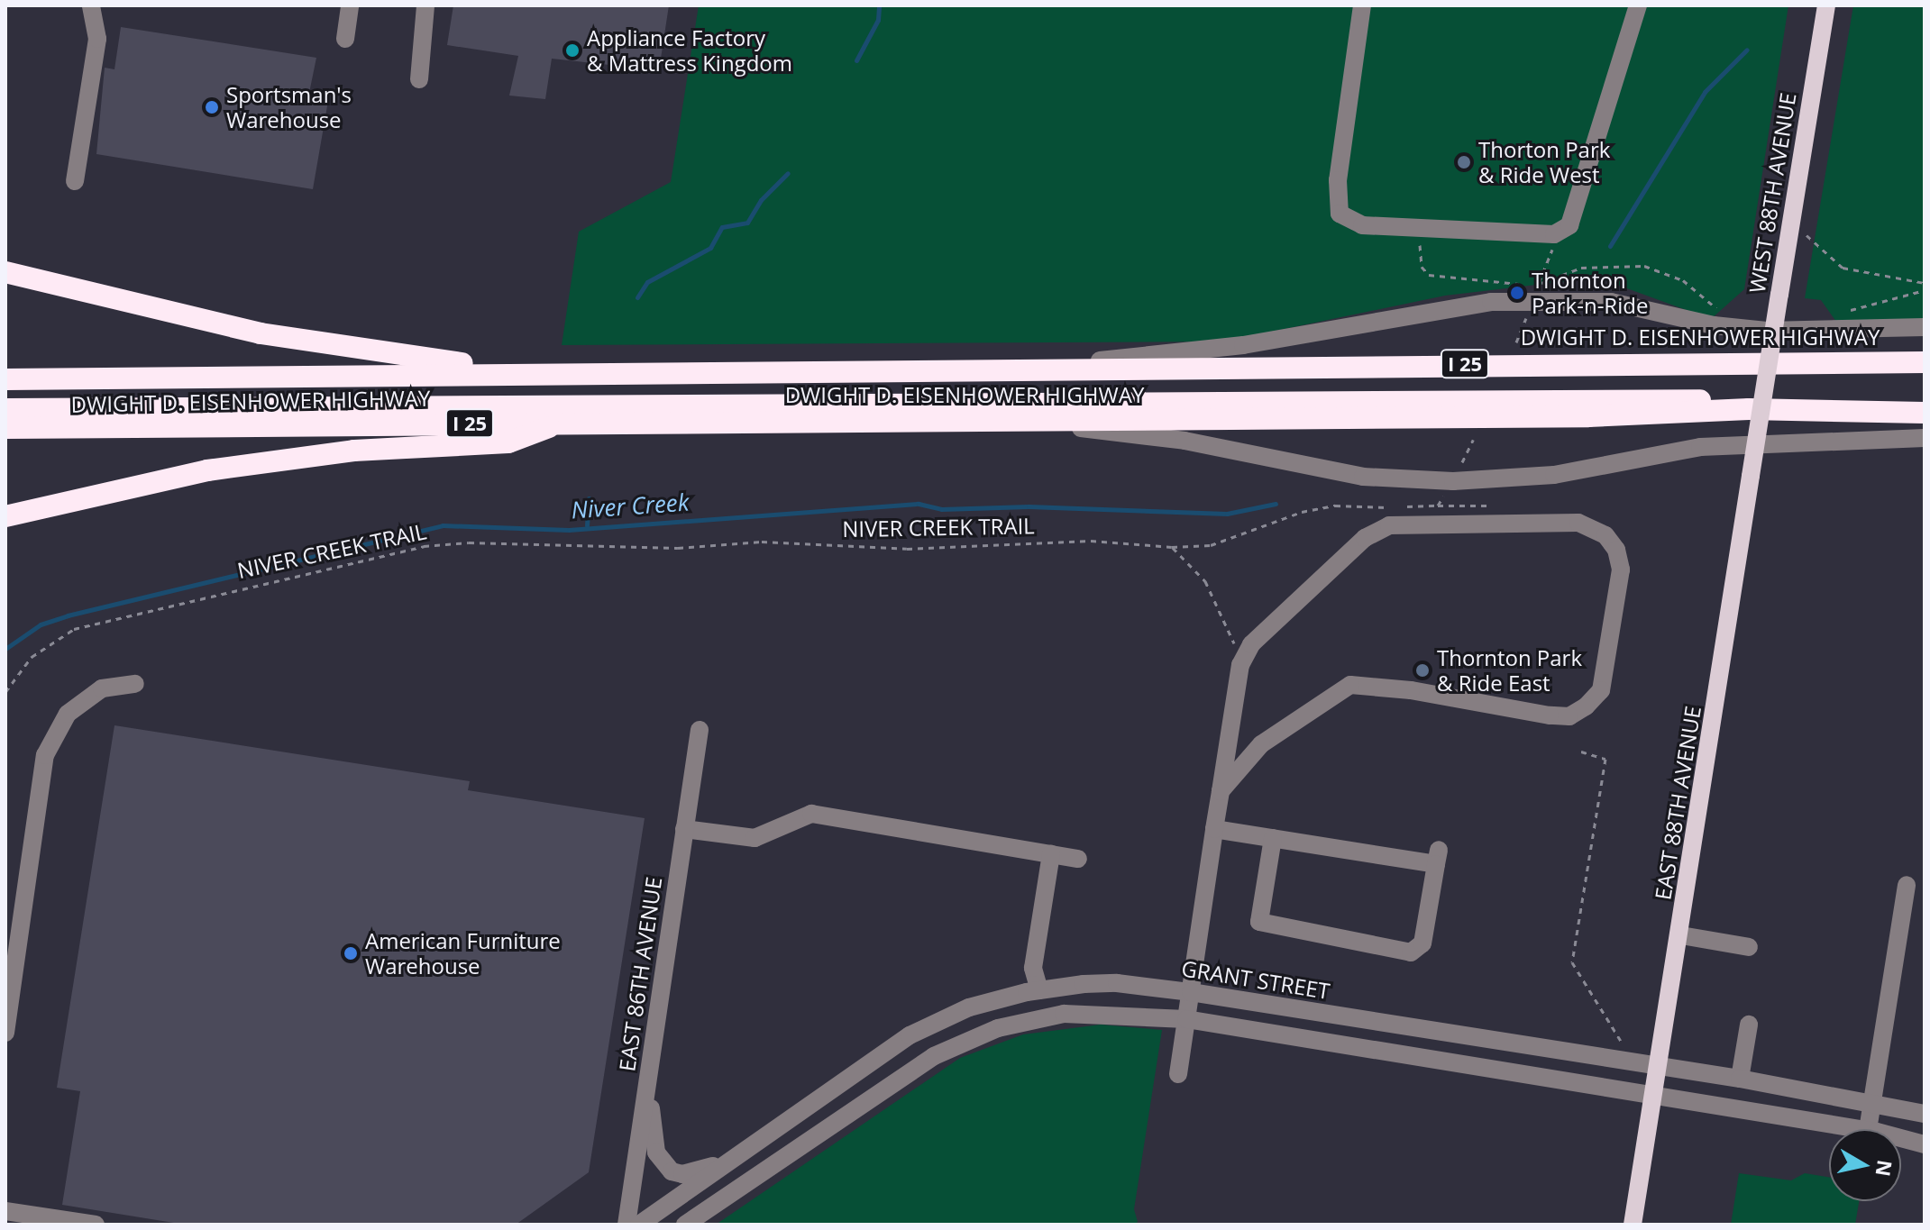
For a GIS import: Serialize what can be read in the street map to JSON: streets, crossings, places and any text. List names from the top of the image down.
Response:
{
  "streets": {
    "highway": ["DWIGHT D. EISENHOWER HIGHWAY", "I 25"],
    "main road": ["WEST 88TH AVENUE", "EAST 88TH AVENUE"],
    "street": ["EAST 86TH AVENUE", "GRANT STREET"],
    "path": ["NIVER CREEK TRAIL"]
  },
  "crossings": [
    ["WEST 88TH AVENUE", "EAST 88TH AVENUE"],
    ["EAST 88TH AVENUE", "GRANT STREET"]
  ],
  "water": ["Niver Creek"],
  "places": [
    "Appliance Factory & Mattress Kingdom",
    "Sportsman's Warehouse",
    "Thorton Park & Ride West",
    "Thornton Park-n-Ride",
    "Thornton Park & Ride East",
    "American Furniture Warehouse"
  ],
  "north": "right"
}
